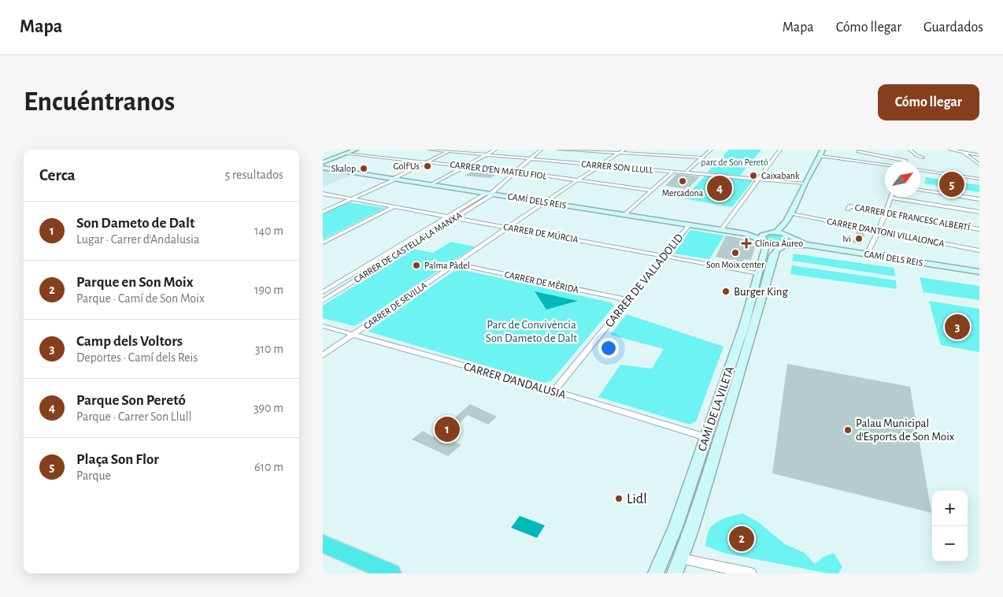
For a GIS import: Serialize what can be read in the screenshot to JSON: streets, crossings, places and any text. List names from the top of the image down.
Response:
{
  "streets": {
    "street": [
      "CARRER SON LLULL",
      "CARRER D'EN MATEU FIOL",
      "CAMÍ DELS REIS",
      "CARRER DE FRANCESC ALBERTÍ",
      "CARRER D'ANTONI VILLALONGA",
      "CARRER DE MÚRCIA",
      "CARRER DE CASTELLA-LA MANXA",
      "CARRER DE VALLADOLID",
      "CARRER DE MÈRIDA",
      "CARRER DE SEVILLA",
      "CARRER D'ANDALUSIA",
      "CAMÍ DE LA VILETA"
    ]
  },
  "crossings": [
    ["CARRER SON LLULL", "CARRER DE SEVILLA"],
    ["CARRER D'EN MATEU FIOL", "CARRER DE SEVILLA"],
    ["CAMÍ DELS REIS", "CARRER DE CASTELLA-LA MANXA"],
    ["CAMÍ DELS REIS", "CARRER DE VALLADOLID"],
    ["CAMÍ DELS REIS", "CARRER DE SEVILLA"],
    ["CAMÍ DELS REIS", "CAMÍ DE LA VILETA"],
    ["CARRER DE MÚRCIA", "CARRER DE CASTELLA-LA MANXA"],
    ["CARRER DE MÚRCIA", "CARRER DE VALLADOLID"],
    ["CARRER DE MÚRCIA", "CARRER DE SEVILLA"],
    ["CARRER DE MÚRCIA", "CAMÍ DE LA VILETA"],
    ["CARRER DE VALLADOLID", "CARRER DE MÈRIDA"],
    ["CARRER DE VALLADOLID", "CARRER D'ANDALUSIA"],
    ["CARRER DE MÈRIDA", "CARRER DE SEVILLA"],
    ["CARRER DE SEVILLA", "CARRER D'ANDALUSIA"],
    ["CARRER D'ANDALUSIA", "CAMÍ DE LA VILETA"]
  ],
  "parks": ["parc de Son Peretó", "Parc de Convivència Son Dameto de Dalt"],
  "places": {
    "other": [
      "Golf'Us",
      "Skalop",
      "Caixabank",
      "Mercadona",
      "Ivi",
      "Son Moix center",
      "Palma Pàdel",
      "Burger King",
      "Palau Municipal d'Esports de Son Moix",
      "Lidl"
    ],
    "health": ["Clínica Áureo"]
  },
  "north": "top right",
  "page": {
    "header": "Mapa",
    "nav": ["Mapa", "Cómo llegar", "Guardados"],
    "buttons": "Cómo llegar",
    "title": "Encuéntranos",
    "heading": ["Cerca", "5 resultados"],
    "pins": [
      "5",
      "4",
      "3",
      "1",
      "2"
    ],
    "list": [
      {
        "mark": "1",
        "name": "Son Dameto de Dalt",
        "note": "Lugar · Carrer d'Andalusia",
        "value": "140 m"
      },
      {
        "mark": "2",
        "name": "Parque en Son Moix",
        "note": "Parque · Camí de Son Moix",
        "value": "190 m"
      },
      {
        "mark": "3",
        "name": "Camp dels Voltors",
        "note": "Deportes · Camí dels Reis",
        "value": "310 m"
      },
      {
        "mark": "4",
        "name": "Parque Son Peretó",
        "note": "Parque · Carrer Son Llull",
        "value": "390 m"
      },
      {
        "mark": "5",
        "name": "Plaça Son Flor",
        "note": "Parque",
        "value": "610 m"
      }
    ],
    "map_buttons": ["+", "−"]
  }
}
